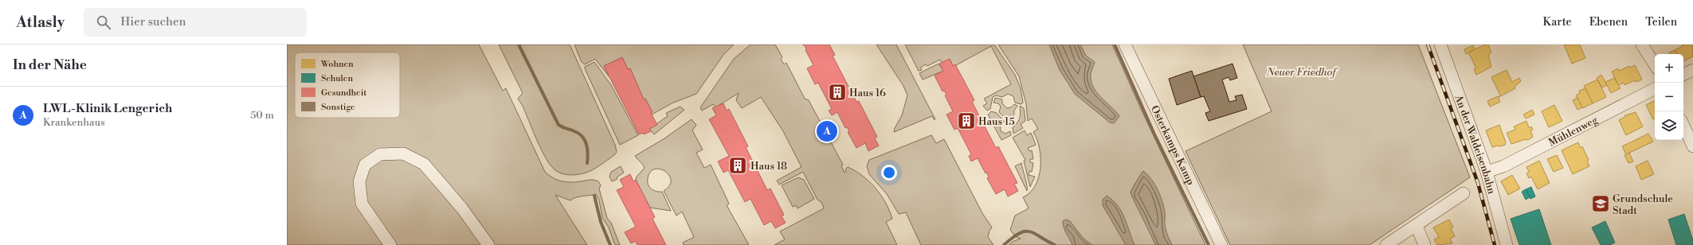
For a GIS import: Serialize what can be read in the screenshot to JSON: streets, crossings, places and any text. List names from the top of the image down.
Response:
{
  "streets": {
    "street": ["Mühlenweg", "An der Waldeisenbahn", "Osterkamps Kamp"]
  },
  "crossings": [
    ["Mühlenweg", "An der Waldeisenbahn"]
  ],
  "parks": ["Neuer Friedhof"],
  "places": {
    "building": ["Haus 16", "Haus 15", "Haus 18"],
    "school or university": ["Grundschule Stadt"]
  },
  "legend": [
    "Wohnen",
    "Schulen",
    "Gesundheit",
    "Sonstige"
  ],
  "page": {
    "header": "Atlasly",
    "search": "Hier suchen",
    "nav": ["Karte", "Ebenen", "Teilen"],
    "heading": "In der Nähe",
    "map_buttons": ["+", "−"],
    "list": [
      {
        "mark": "A",
        "name": "LWL-Klinik Lengerich",
        "note": "Krankenhaus",
        "value": "50 m"
      }
    ],
    "pins": "A"
  }
}
